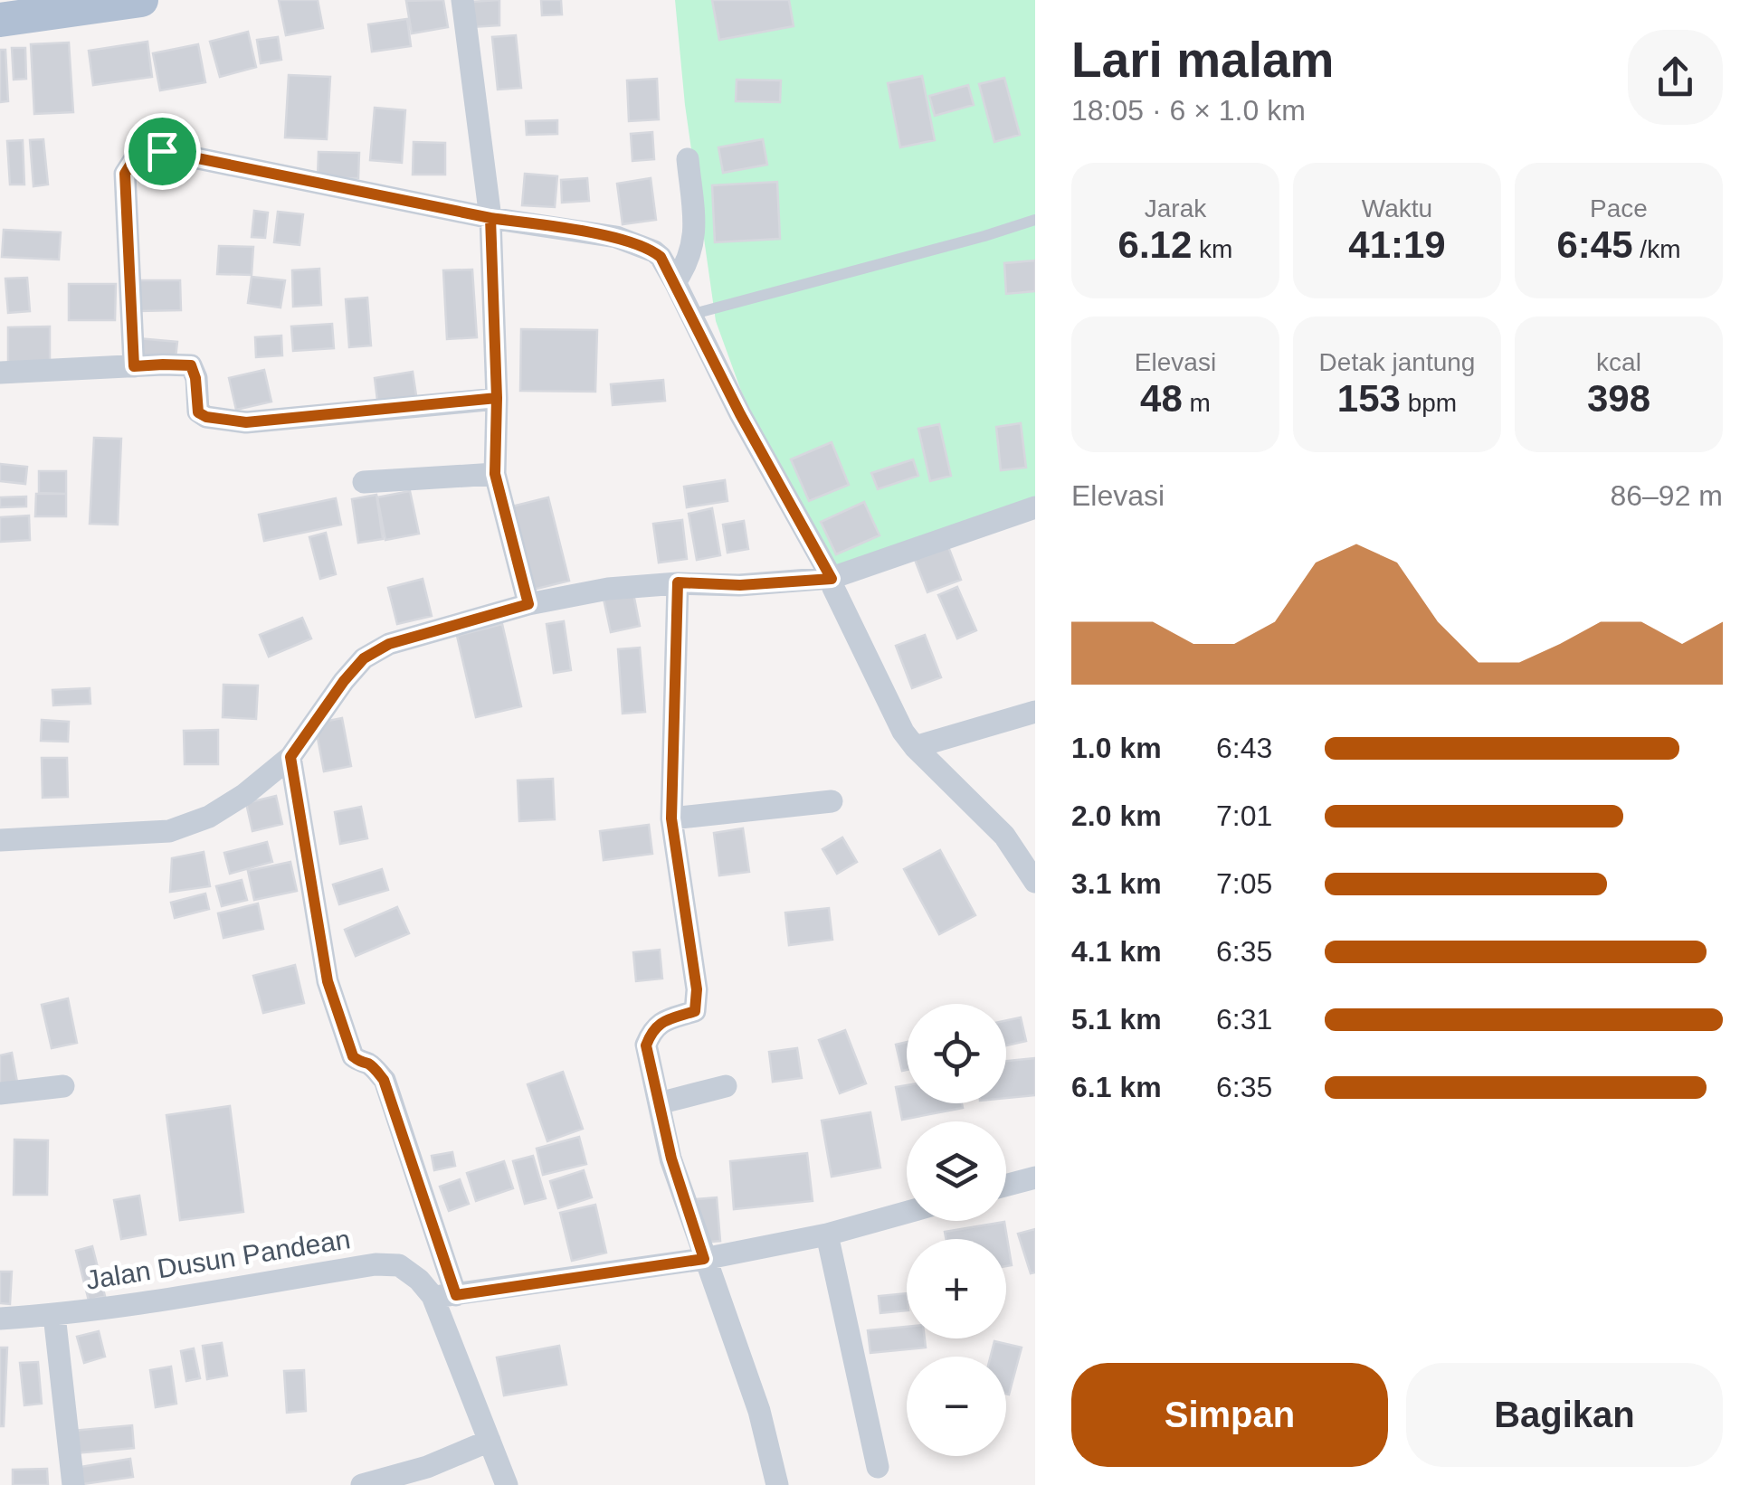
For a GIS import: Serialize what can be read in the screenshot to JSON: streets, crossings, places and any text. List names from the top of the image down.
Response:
{
  "streets": {
    "street": ["Jalan Dusun Pandean"]
  },
  "page": {
    "heading": ["Lari malam", "18:05 · 6 × 1.0 km"],
    "stats": [
      ["Jarak", "6.12 km"],
      ["Waktu", "41:19"],
      ["Pace", "6:45 /km"],
      ["Elevasi", "48 m"],
      ["Detak jantung", "153 bpm"],
      ["kcal", "398"]
    ],
    "chart": ["Elevasi", "86–92 m"],
    "list": [
      {
        "name": "1.0 km",
        "note": "6:43"
      },
      {
        "name": "2.0 km",
        "note": "7:01"
      },
      {
        "name": "3.1 km",
        "note": "7:05"
      },
      {
        "name": "4.1 km",
        "note": "6:35"
      },
      {
        "name": "5.1 km",
        "note": "6:31"
      },
      {
        "name": "6.1 km",
        "note": "6:35"
      }
    ],
    "map_buttons": ["+", "−"],
    "buttons": ["Simpan", "Bagikan"]
  }
}
